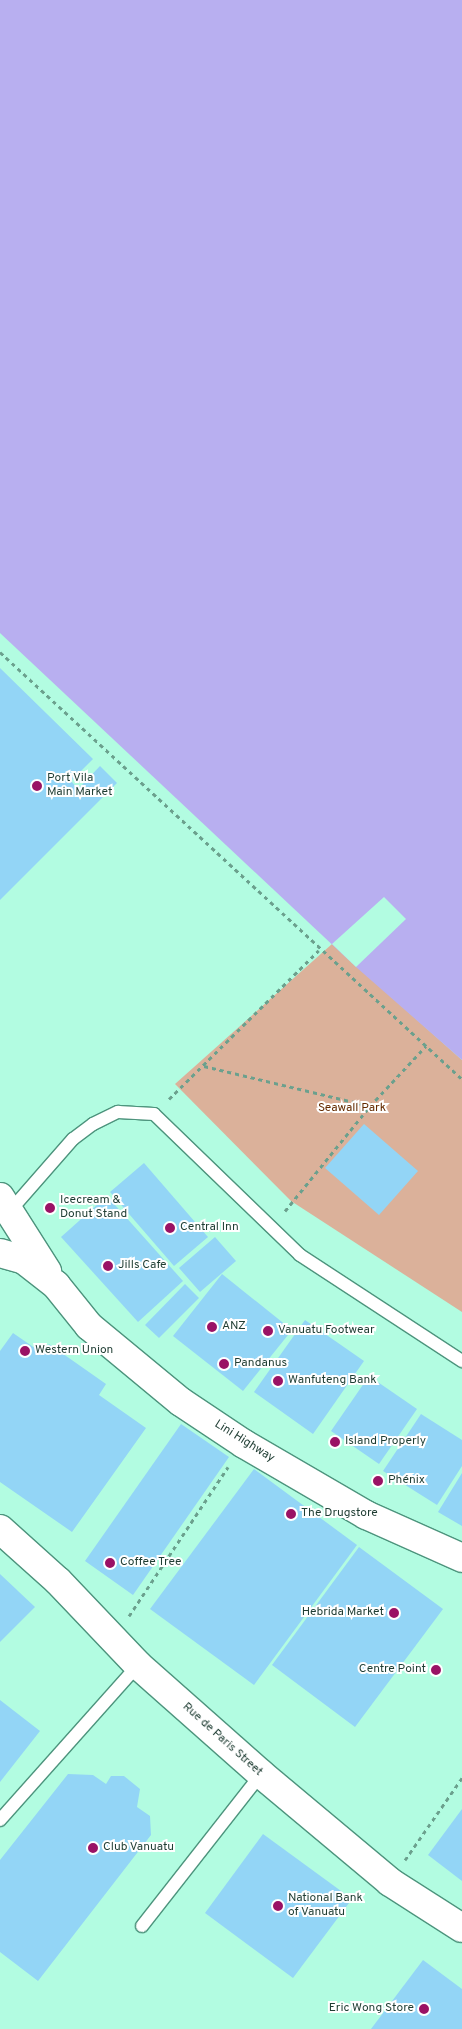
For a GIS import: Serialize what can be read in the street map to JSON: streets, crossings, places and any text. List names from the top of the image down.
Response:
{
  "streets": {
    "street": ["Lini Highway", "Rue de Paris Street"]
  },
  "parks": ["Seawall Park"],
  "places": [
    "Port Vila Main Market",
    "Icecream & Donut Stand",
    "Central Inn",
    "Jills Cafe",
    "ANZ",
    "Vanuatu Footwear",
    "Western Union",
    "Pandanus",
    "Wanfuteng Bank",
    "Island Properly",
    "Phénix",
    "The Drugstore",
    "Coffee Tree",
    "Hebrida Market",
    "Centre Point",
    "Club Vanuatu",
    "National Bank of Vanuatu",
    "Eric Wong Store"
  ]
}
